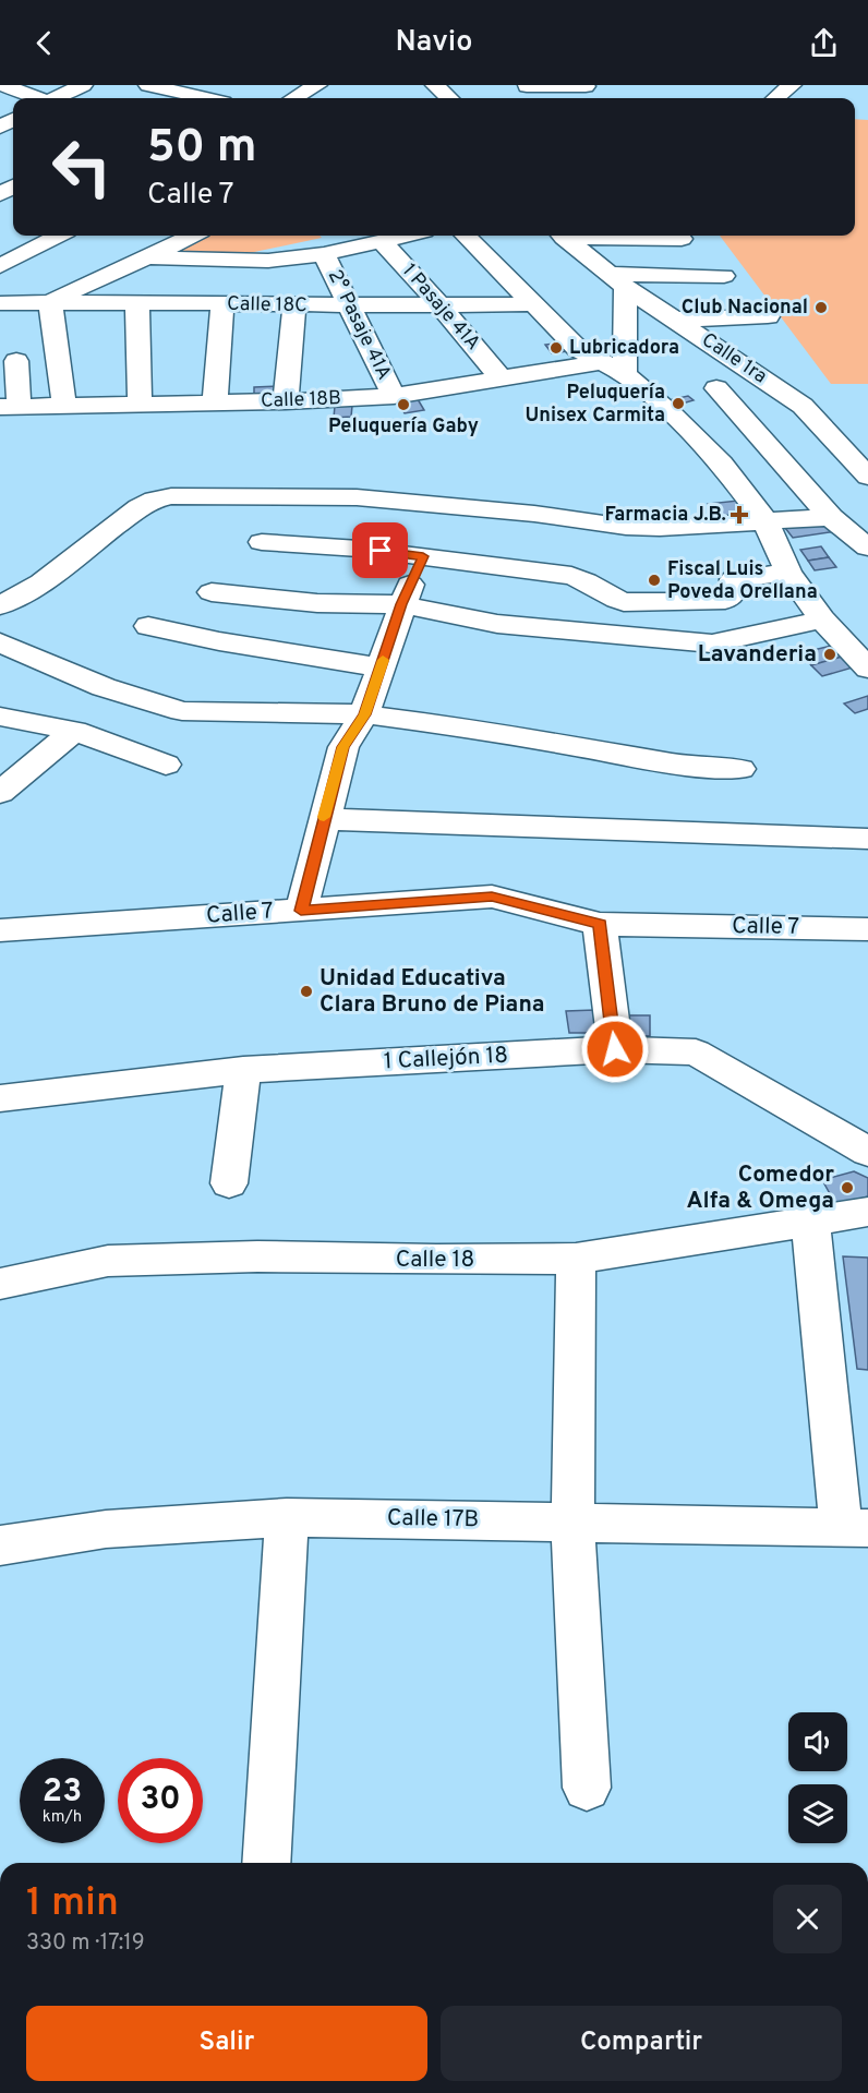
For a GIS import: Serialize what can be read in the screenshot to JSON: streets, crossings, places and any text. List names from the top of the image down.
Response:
{
  "streets": {
    "street": [
      "Calle 18C",
      "1 Pasaje 41A",
      "2° Pasaje 41A",
      "Calle 1ra",
      "Calle 18B",
      "Calle 7",
      "1 Callejón 18",
      "Calle 18",
      "Calle 17B"
    ]
  },
  "crossings": [
    ["Calle 18C", "1 Pasaje 41A"],
    ["Calle 18C", "2° Pasaje 41A"],
    ["1 Pasaje 41A", "Calle 18B"],
    ["2° Pasaje 41A", "Calle 18B"]
  ],
  "places": {
    "other": [
      "Club Nacional",
      "Lubricadora",
      "Peluquería Unisex Carmita",
      "Peluquería Gaby",
      "Fiscal Luis Poveda Orellana",
      "Lavanderia",
      "Unidad Educativa Clara Bruno de Piana",
      "Comedor Alfa & Omega"
    ],
    "health": ["Farmacia J.B."]
  },
  "page": {
    "header": "Navio",
    "turn": ["50 m", "Calle 7"],
    "speed": "23 km/h",
    "limit": "30",
    "heading": ["1 min", "330 m · 17:19"],
    "buttons": ["Salir", "Compartir"]
  }
}
